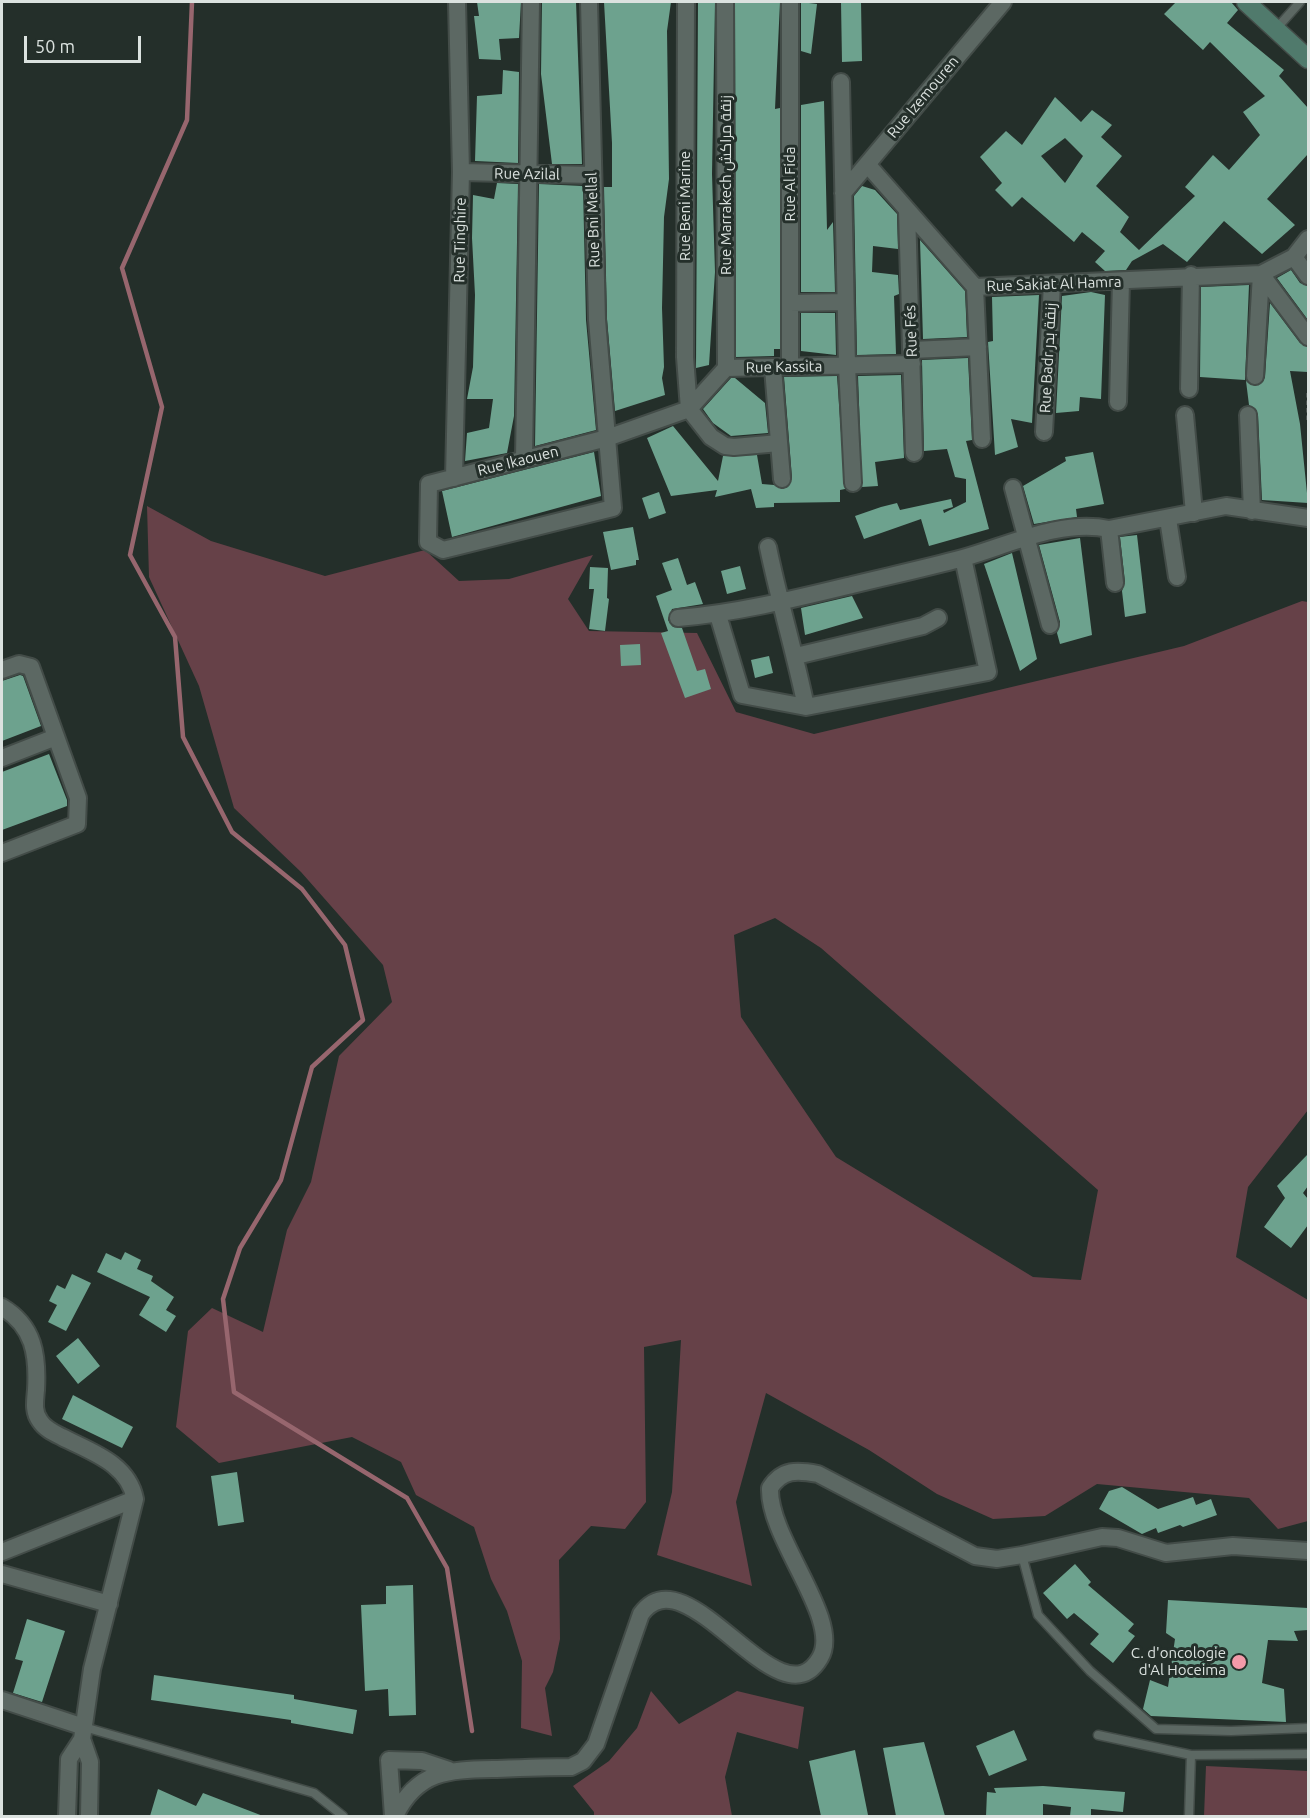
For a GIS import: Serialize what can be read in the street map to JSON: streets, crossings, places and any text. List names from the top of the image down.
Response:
{
  "streets": {
    "street": [
      "Rue Izemouren",
      "Rue Azilal",
      "Rue Al Fida",
      "Rue Marrakech زنقة مراكش",
      "Rue Beni Marine",
      "Rue Bni Mellal",
      "Rue Tinghire",
      "Rue Sakiat Al Hamra",
      "Rue Fés",
      "Rue Badr زنقة بدر",
      "Rue Kassita",
      "Rue Ikaouen"
    ]
  },
  "crossings": [
    ["Rue Izemouren", "Rue Sakiat Al Hamra"],
    ["Rue Azilal", "Rue Bni Mellal"],
    ["Rue Azilal", "Rue Tinghire"],
    ["Rue Al Fida", "Rue Kassita"],
    ["Rue Marrakech زنقة مراكش", "Rue Kassita"],
    ["Rue Beni Marine", "Rue Kassita"],
    ["Rue Bni Mellal", "Rue Kassita"],
    ["Rue Bni Mellal", "Rue Ikaouen"],
    ["Rue Tinghire", "Rue Ikaouen"],
    ["Rue Sakiat Al Hamra", "Rue Fés"],
    ["Rue Sakiat Al Hamra", "Rue Badr زنقة بدر"],
    ["Rue Fés", "Rue Kassita"],
    ["Rue Kassita", "Rue Ikaouen"]
  ],
  "places": ["C. d'oncologie d'Al Hoceima"],
  "scale_bar": "50 m"
}
